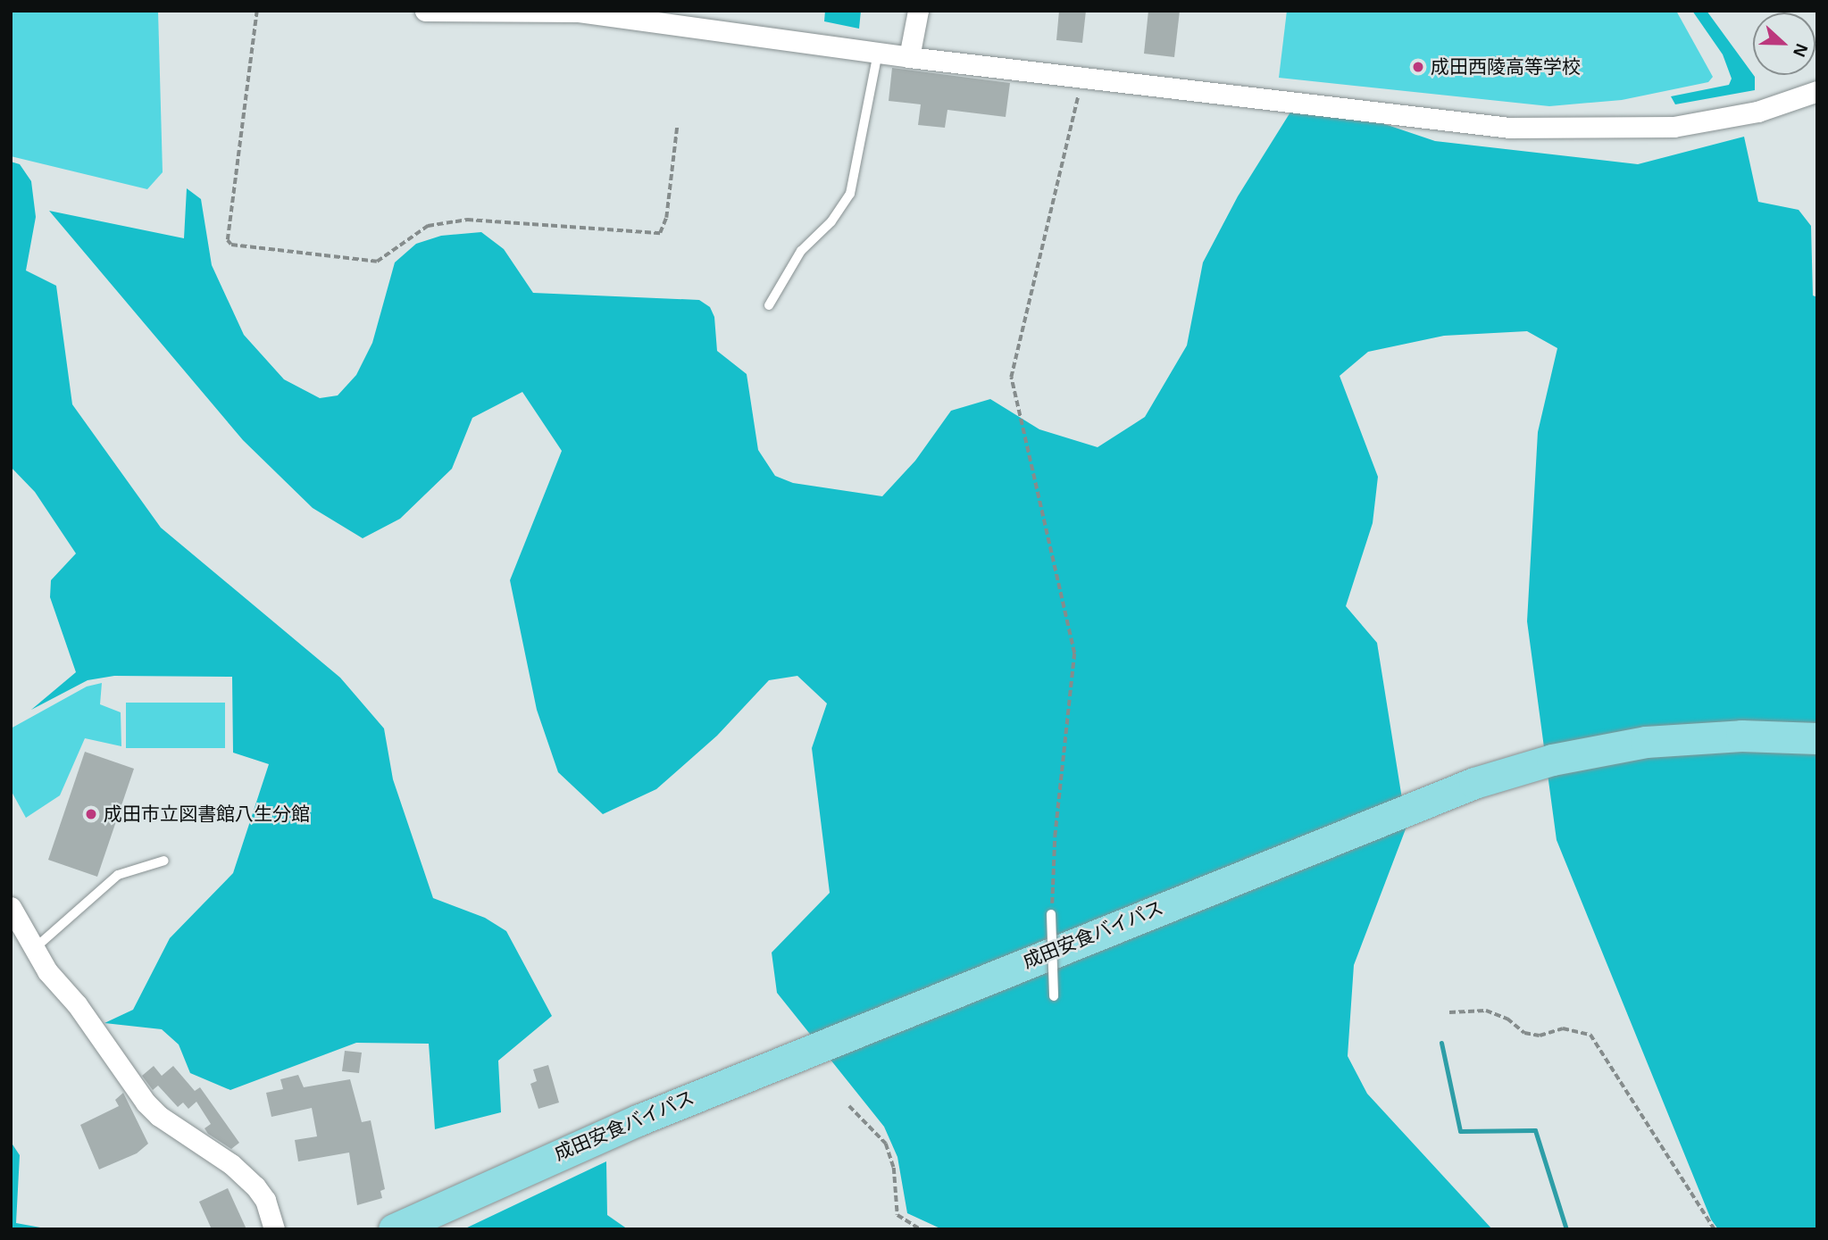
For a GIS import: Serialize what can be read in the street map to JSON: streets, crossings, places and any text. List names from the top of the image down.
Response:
{
  "streets": {
    "main road": ["成田安食バイパス"]
  },
  "places": ["成田西陵高等学校", "成田市立図書館八生分館"],
  "north": "right"
}
